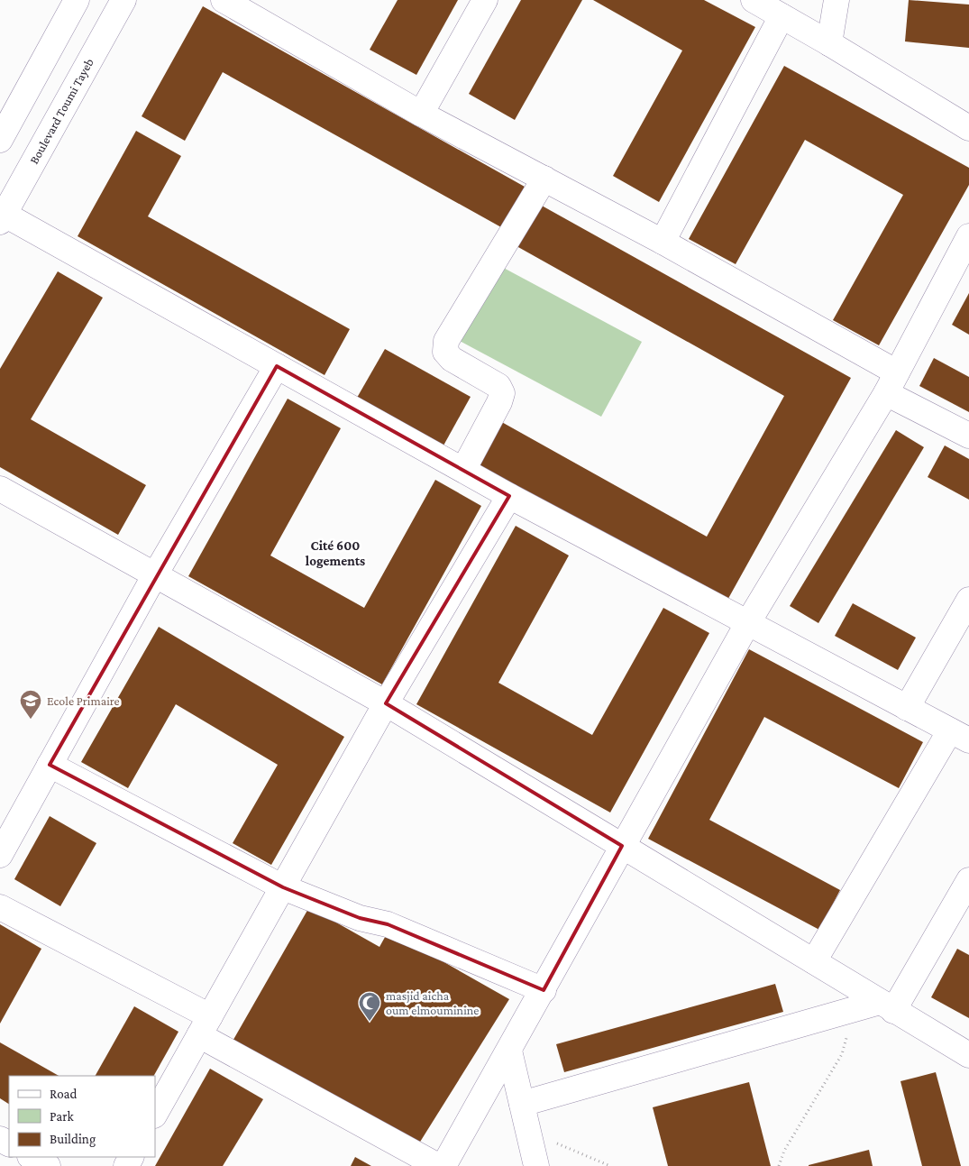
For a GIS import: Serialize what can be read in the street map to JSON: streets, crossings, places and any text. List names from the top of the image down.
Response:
{
  "streets": {
    "street": ["Boulevard Toumi Tayeb"]
  },
  "districts": ["Cité 600 logements"],
  "places": {
    "school or university": ["Ecole Primaire"],
    "mosque": ["masjid aicha oum elmouminine"]
  },
  "legend": ["Road", "Park", "Building"]
}
